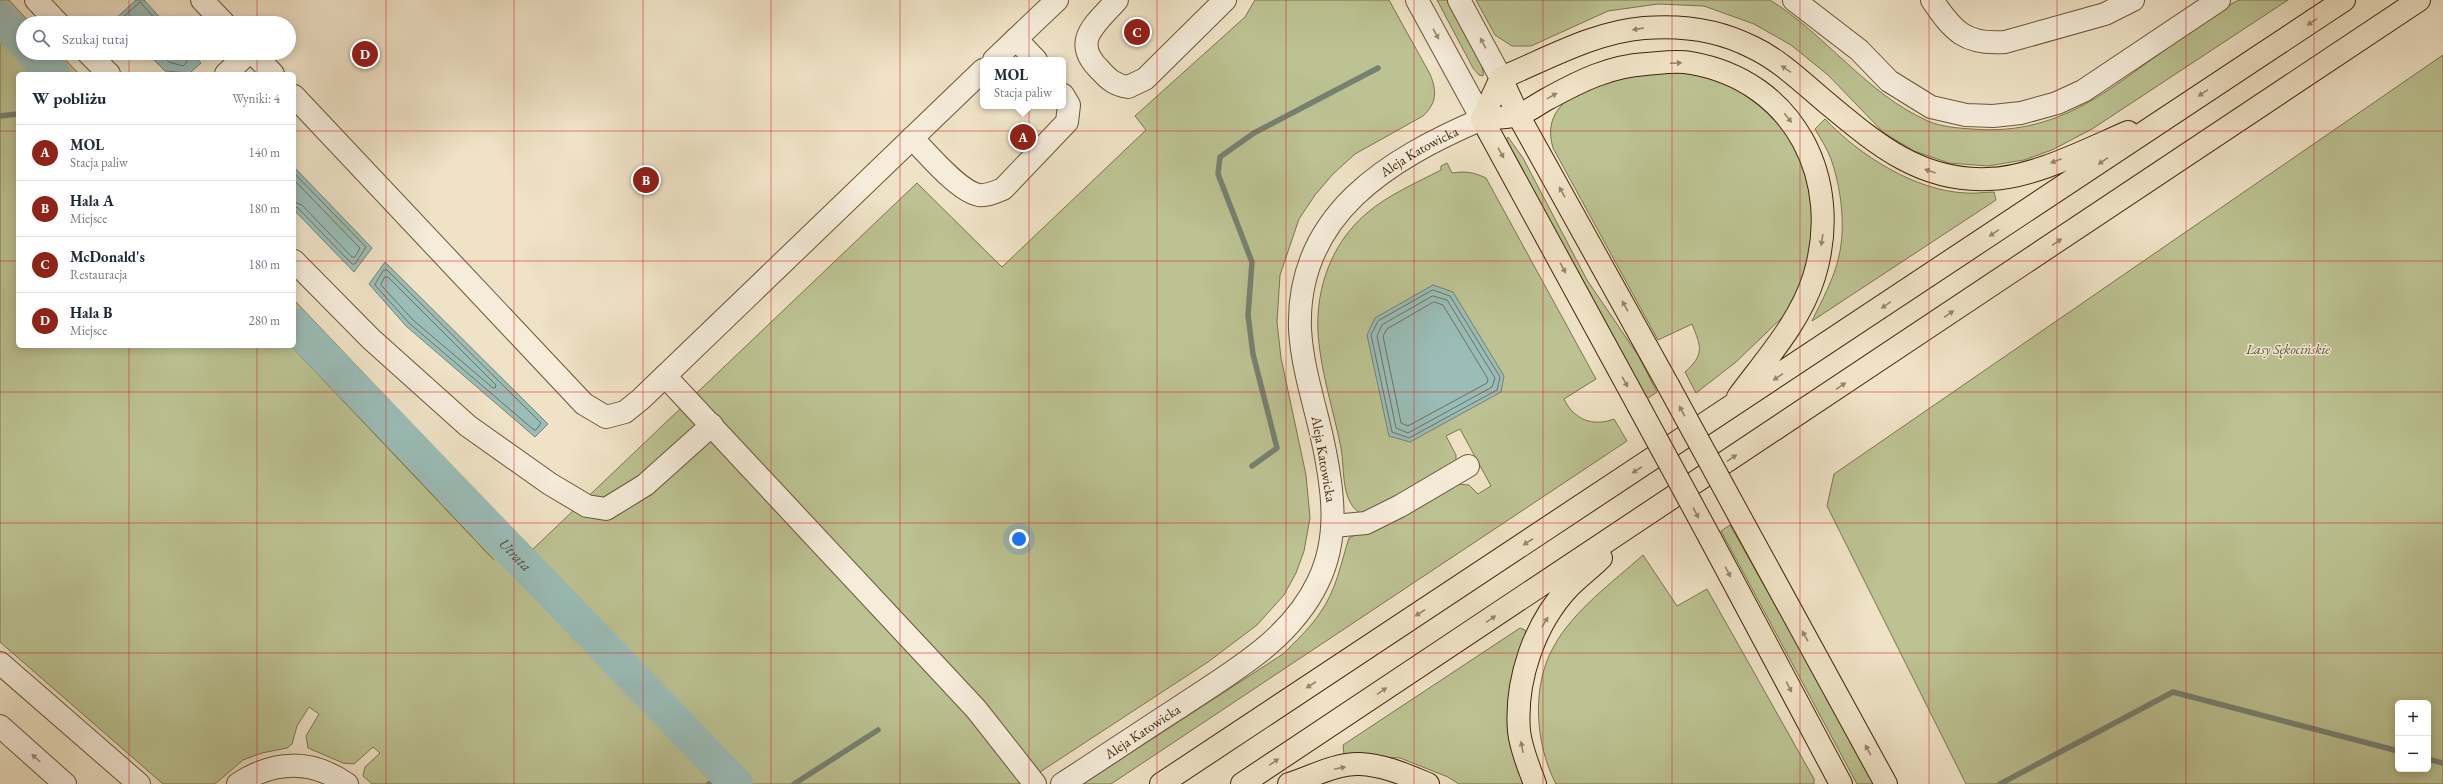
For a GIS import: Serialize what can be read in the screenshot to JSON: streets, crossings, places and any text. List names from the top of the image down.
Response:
{
  "streets": {
    "street": ["Aleja Katowicka"]
  },
  "water": ["Utrata"],
  "parks": ["Lasy Sękocińskie"],
  "page": {
    "search": "Szukaj tutaj",
    "pins": [
      "C",
      "D",
      "A",
      "B"
    ],
    "popup": ["MOL", "Stacja paliw"],
    "heading": ["W pobliżu", "Wyniki: 4"],
    "list": [
      {
        "mark": "A",
        "name": "MOL",
        "note": "Stacja paliw",
        "value": "140 m"
      },
      {
        "mark": "B",
        "name": "Hala A",
        "note": "Miejsce",
        "value": "180 m"
      },
      {
        "mark": "C",
        "name": "McDonald's",
        "note": "Restauracja",
        "value": "180 m"
      },
      {
        "mark": "D",
        "name": "Hala B",
        "note": "Miejsce",
        "value": "280 m"
      }
    ],
    "map_buttons": ["+", "−"]
  }
}
